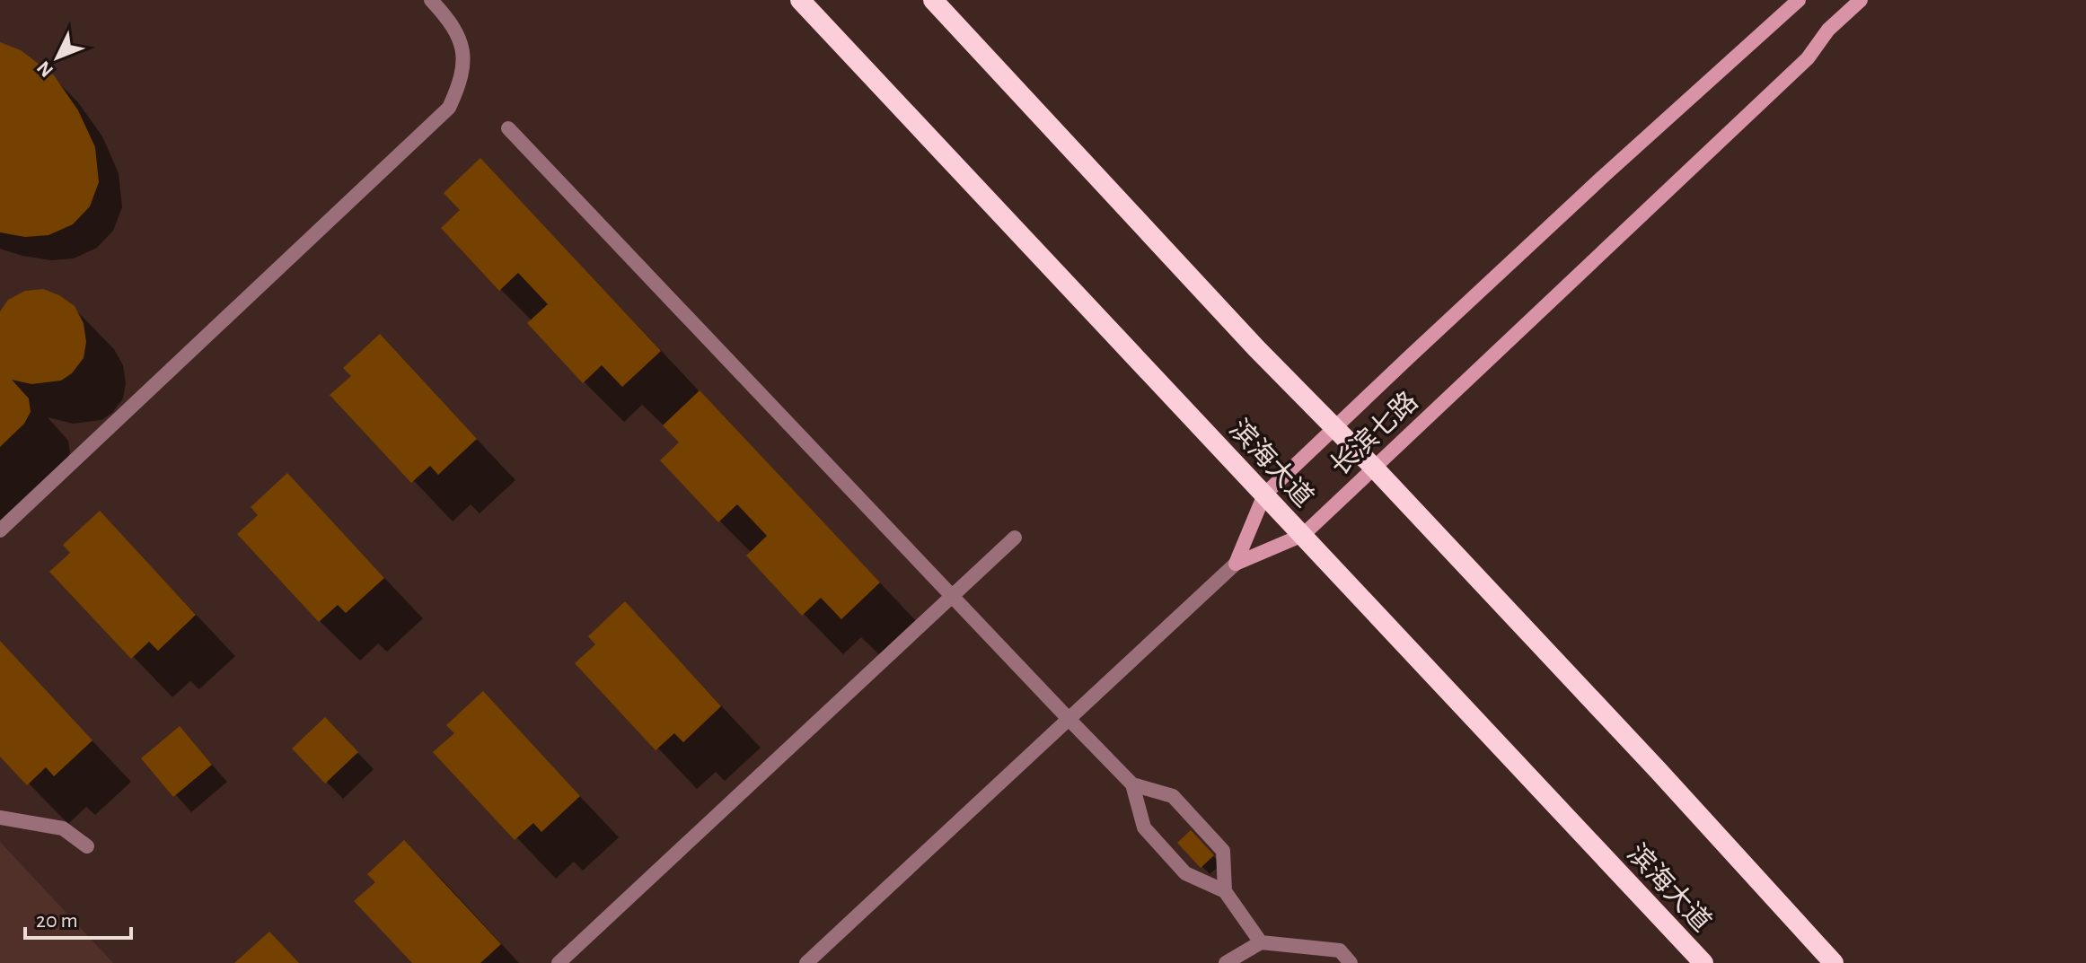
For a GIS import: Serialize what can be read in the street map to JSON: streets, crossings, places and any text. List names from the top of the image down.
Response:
{
  "streets": {
    "highway": ["滨海大道"],
    "main road": ["长滨七路"]
  },
  "crossings": [
    ["长滨七路", "滨海大道"]
  ],
  "scale_bar": "20 m",
  "north": "bottom left"
}
